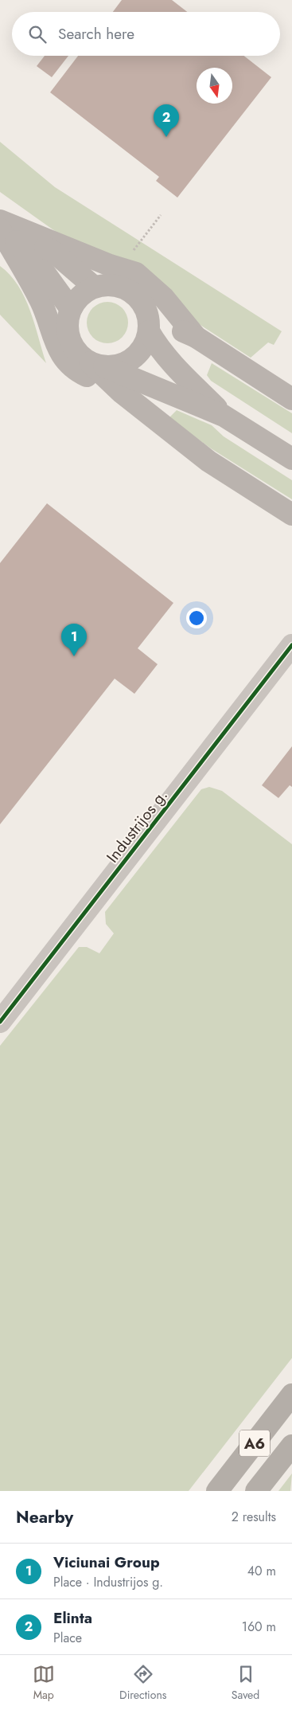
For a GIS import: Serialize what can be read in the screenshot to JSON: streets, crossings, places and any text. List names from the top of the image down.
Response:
{
  "streets": {
    "highway": ["A6"],
    "street": ["Industrijos g."]
  },
  "north": "bottom",
  "page": {
    "search": "Search here",
    "pins": ["2", "1"],
    "heading": ["Nearby", "2 results"],
    "list": [
      {
        "mark": "1",
        "name": "Viciunai Group",
        "note": "Place · Industrijos g.",
        "value": "40 m"
      },
      {
        "mark": "2",
        "name": "Elinta",
        "note": "Place",
        "value": "160 m"
      }
    ],
    "nav": ["Map", "Directions", "Saved"]
  }
}
